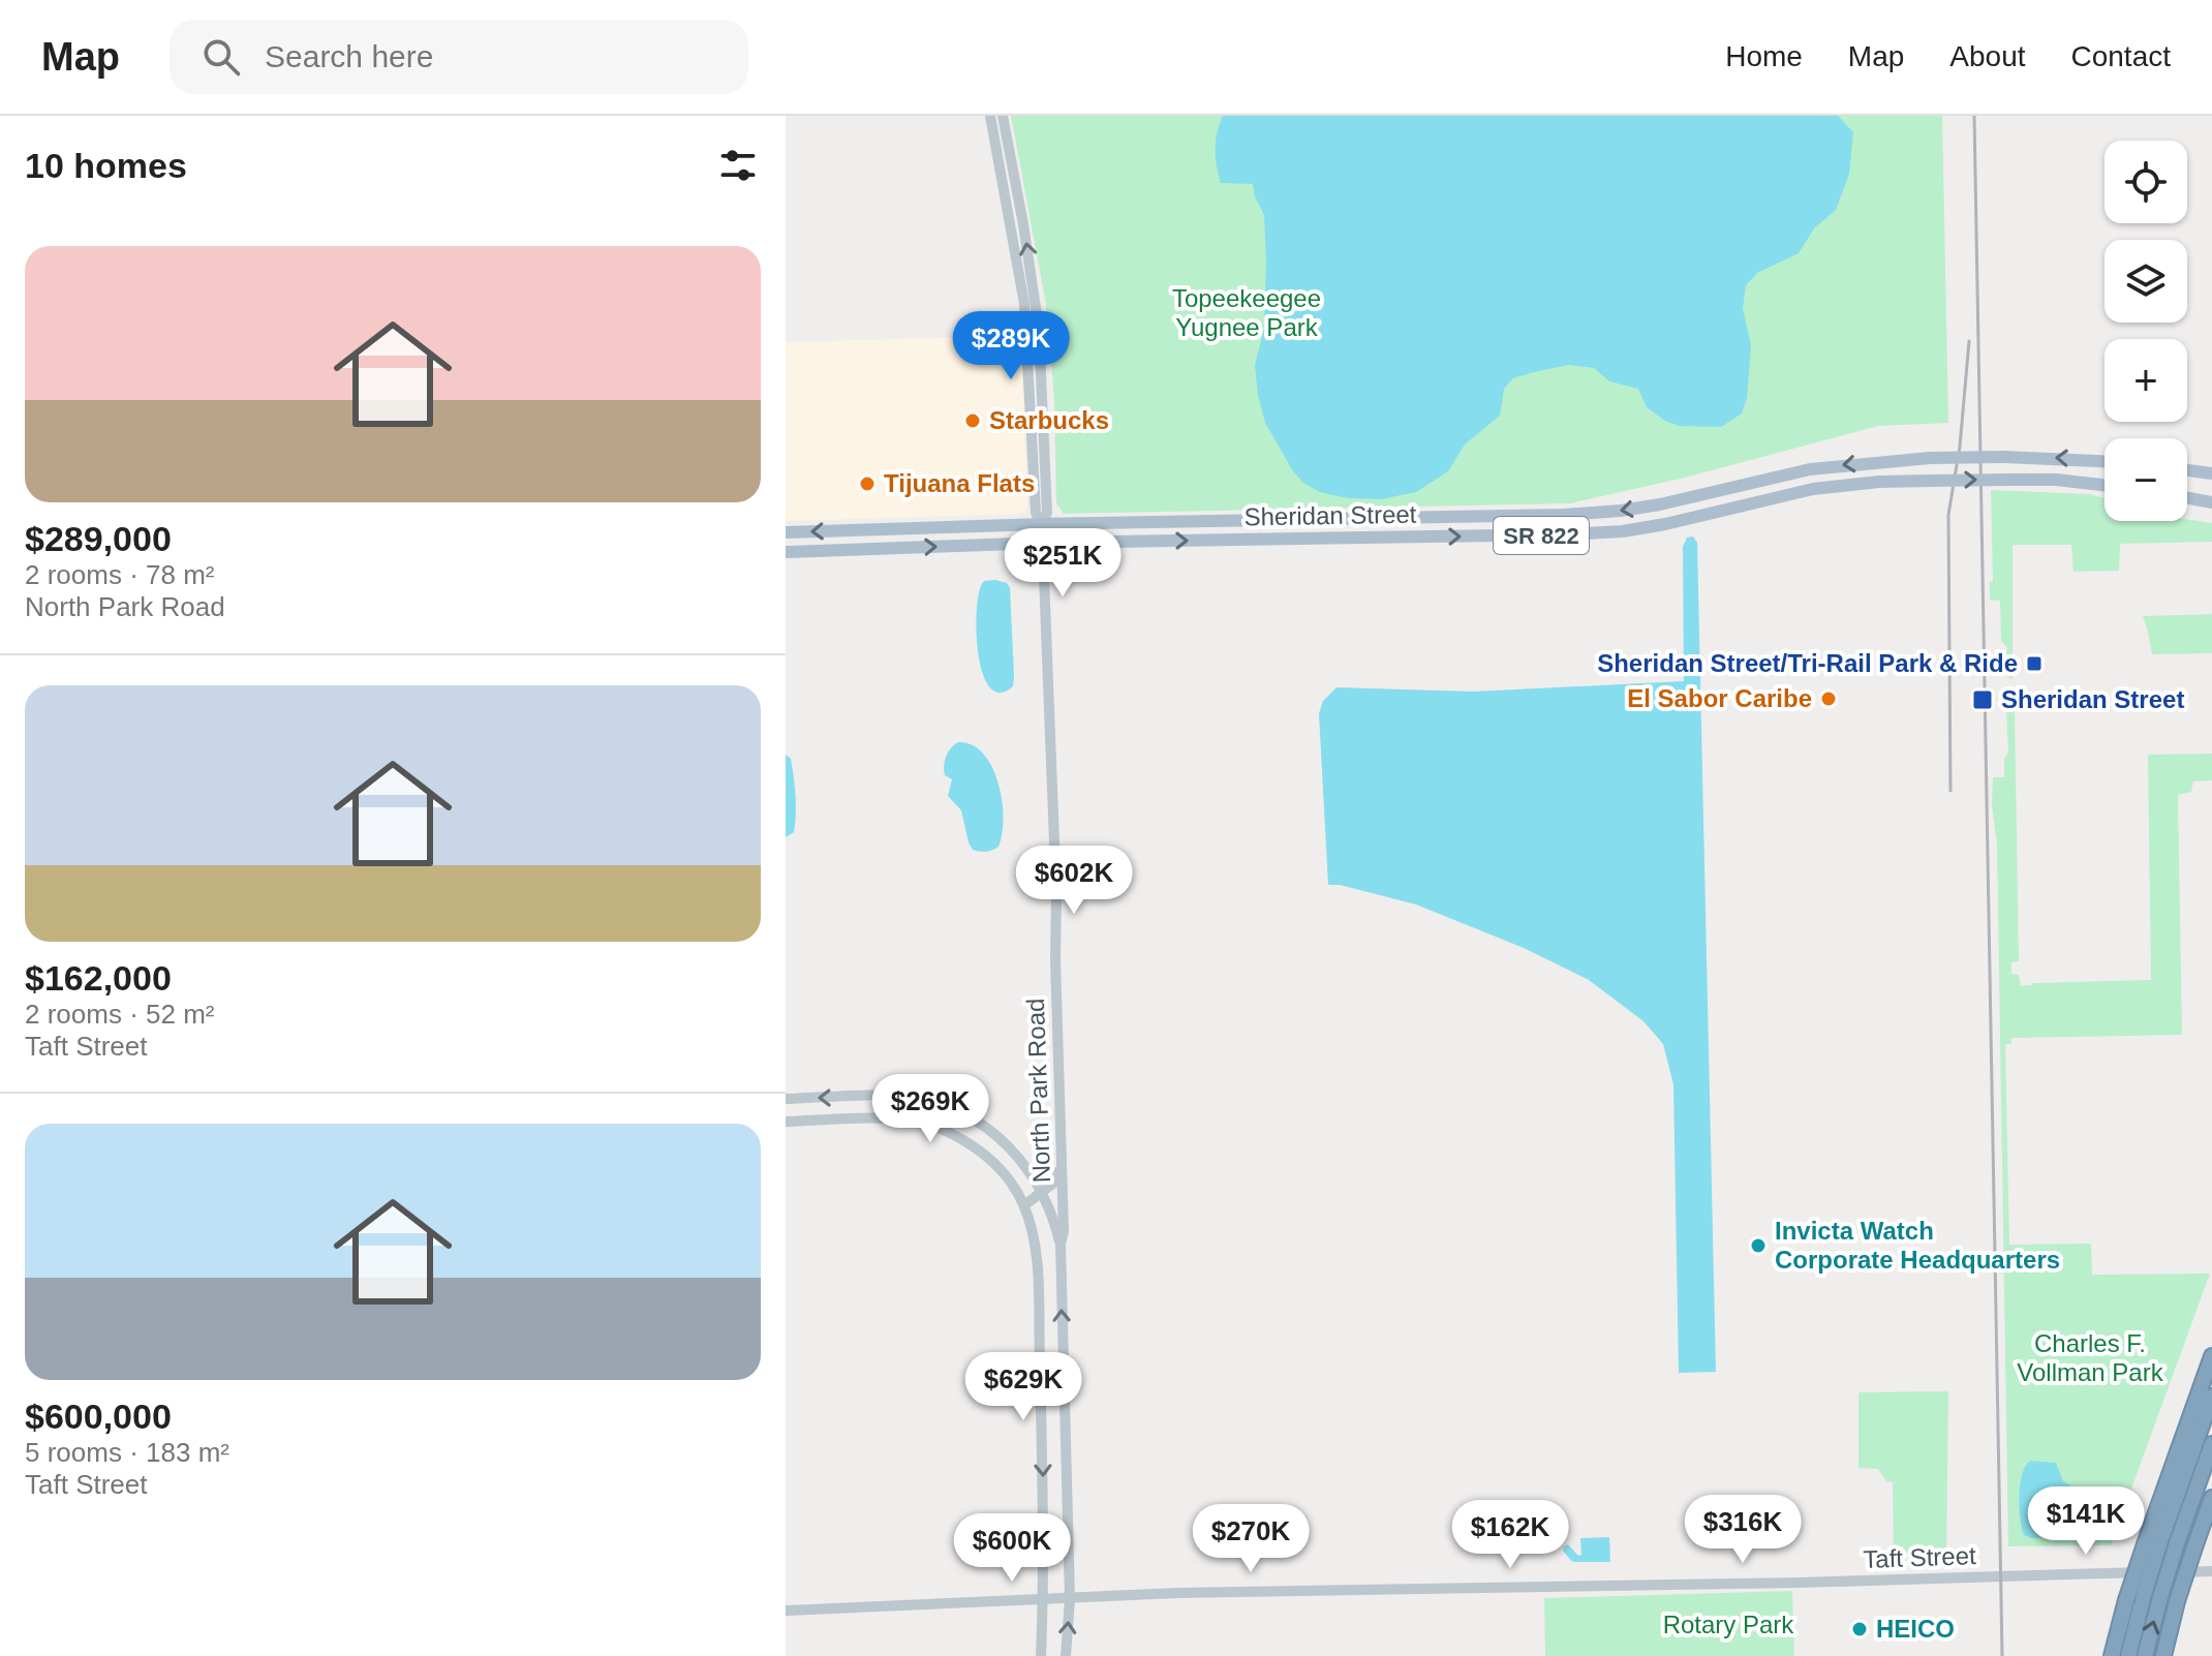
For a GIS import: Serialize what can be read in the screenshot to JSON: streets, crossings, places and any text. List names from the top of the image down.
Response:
{
  "streets": {
    "main road": ["Sheridan Street", "SR 822"],
    "street": ["North Park Road", "Taft Street"]
  },
  "crossings": [
    ["Sheridan Street", "North Park Road"],
    ["North Park Road", "Taft Street"]
  ],
  "parks": ["Topeekeegee Yugnee Park", "Charles F. Vollman Park", "Rotary Park"],
  "places": {
    "other": [
      "Starbucks",
      "Tijuana Flats",
      "El Sabor Caribe",
      "Invicta Watch Corporate Headquarters",
      "HEICO"
    ],
    "transit": ["Sheridan Street/Tri-Rail Park & Ride", "Sheridan Street"]
  },
  "page": {
    "header": "Map",
    "search": "Search here",
    "nav": [
      "Home",
      "Map",
      "About",
      "Contact"
    ],
    "heading": "10 homes",
    "map_buttons": ["+", "−"],
    "list": [
      {
        "name": "$289,000",
        "note": "2 rooms · 78 m² · North Park Road"
      },
      {
        "name": "$162,000",
        "note": "2 rooms · 52 m² · Taft Street"
      },
      {
        "name": "$600,000",
        "note": "5 rooms · 183 m² · Taft Street"
      }
    ],
    "price": [
      "$289K",
      "$251K",
      "$602K",
      "$269K",
      "$629K",
      "$141K",
      "$316K",
      "$162K",
      "$270K",
      "$600K"
    ]
  }
}
